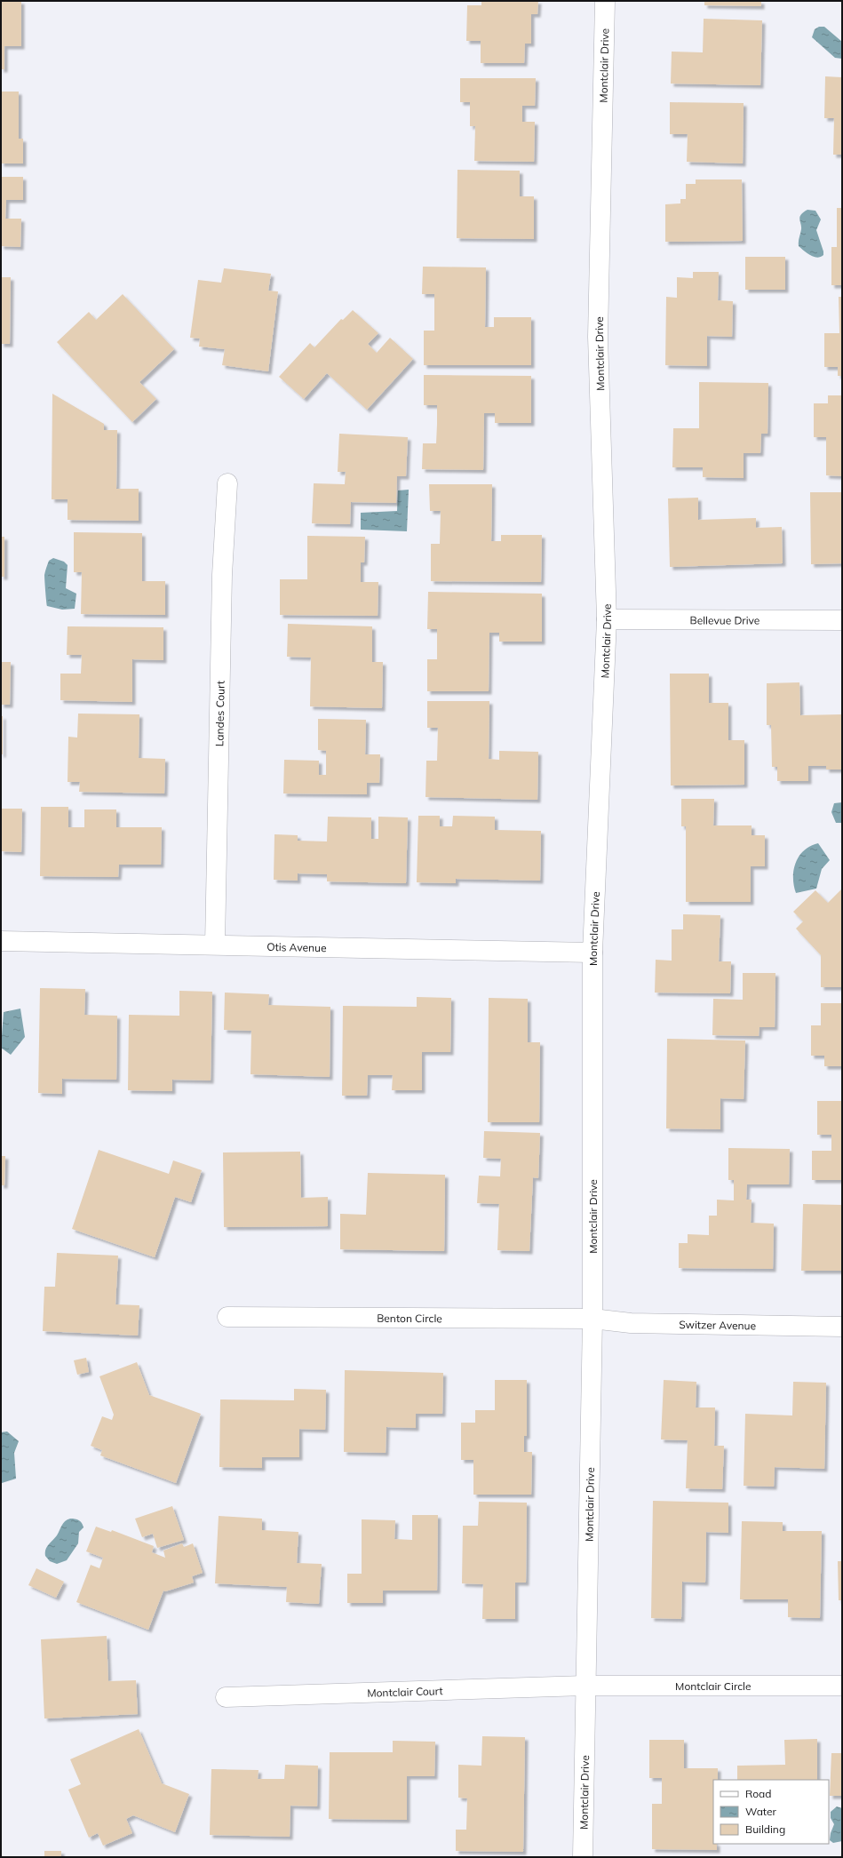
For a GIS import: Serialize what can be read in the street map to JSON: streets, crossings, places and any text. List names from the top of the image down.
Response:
{
  "streets": {
    "street": [
      "Montclair Drive",
      "Bellevue Drive",
      "Landes Court",
      "Otis Avenue",
      "Benton Circle",
      "Switzer Avenue",
      "Montclair Circle",
      "Montclair Court"
    ]
  },
  "crossings": [
    ["Montclair Drive", "Bellevue Drive"],
    ["Montclair Drive", "Otis Avenue"],
    ["Montclair Drive", "Benton Circle"],
    ["Montclair Drive", "Switzer Avenue"],
    ["Montclair Drive", "Montclair Circle"],
    ["Montclair Drive", "Montclair Court"],
    ["Landes Court", "Otis Avenue"],
    ["Benton Circle", "Switzer Avenue"],
    ["Montclair Circle", "Montclair Court"]
  ],
  "legend": ["Road", "Water", "Building"]
}
